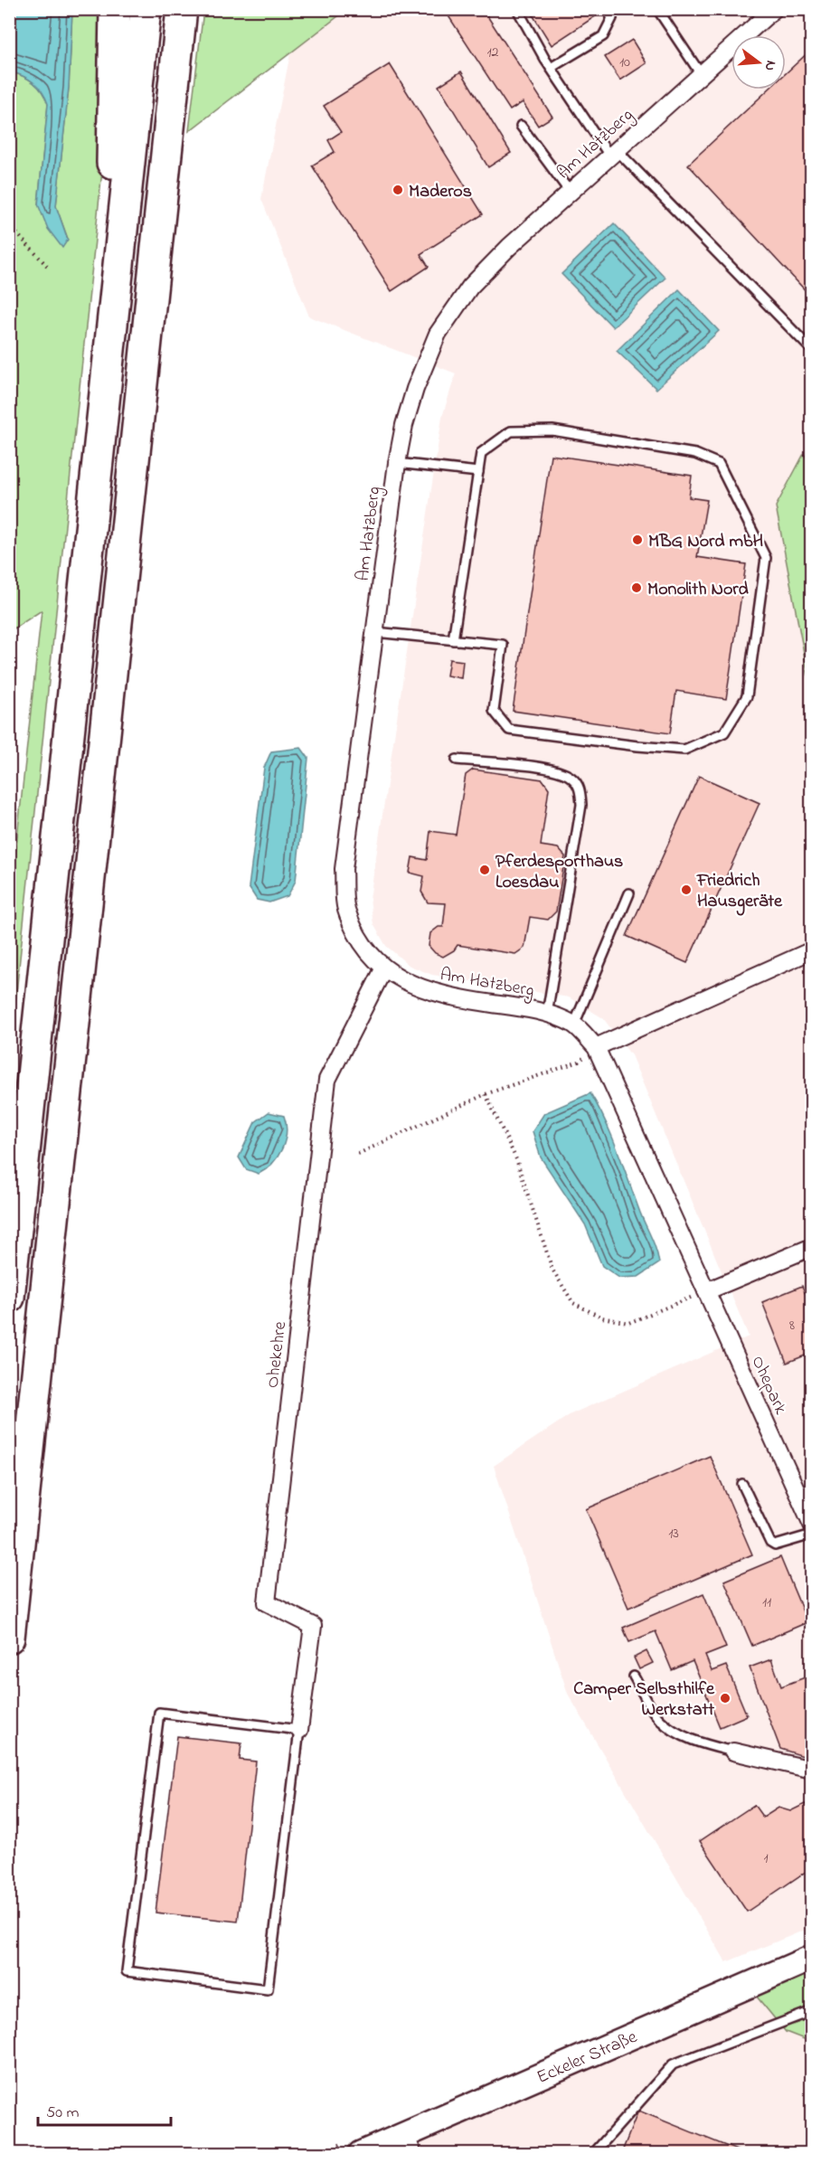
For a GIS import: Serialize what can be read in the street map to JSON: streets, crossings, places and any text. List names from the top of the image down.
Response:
{
  "streets": {
    "street": [
      "Am Hatzberg",
      "Ohekehre",
      "Ohepark",
      "Eckeler Straße"
    ]
  },
  "crossings": [
    ["Am Hatzberg", "Ohekehre"],
    ["Am Hatzberg", "Ohepark"]
  ],
  "places": [
    "Maderos",
    "MBG Nord mbH",
    "Monolith Nord",
    "Pferdesporthaus Loesdau",
    "Friedrich Hausgeräte",
    "Camper Selbsthilfe Werkstatt"
  ],
  "house_numbers": [
    "12",
    "10",
    "8",
    "13",
    "11",
    "1"
  ],
  "scale_bar": "50 m",
  "north": "right"
}
